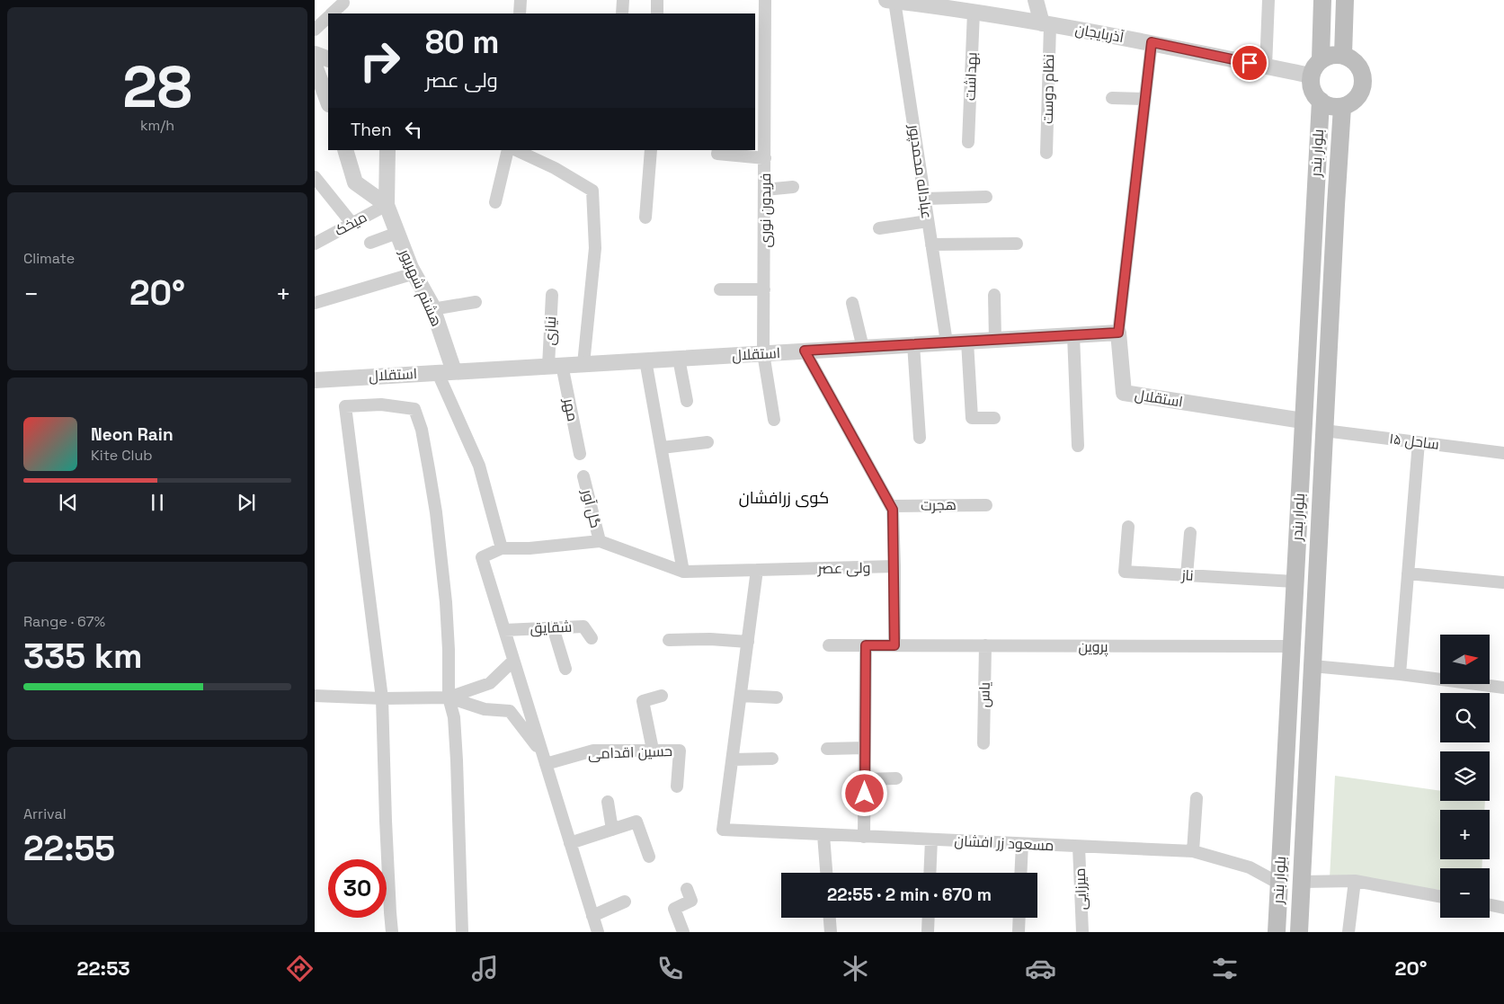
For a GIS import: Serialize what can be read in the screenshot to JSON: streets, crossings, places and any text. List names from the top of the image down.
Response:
{
  "streets": {
    "main road": ["بلوار بندر"],
    "street": [
      "آذربایجان",
      "بهداشت",
      "نظام دوست",
      "عباداله محمدپور",
      "فریدون نوری",
      "میخک",
      "هشتم شهریور",
      "نیازی",
      "استقلال",
      "مهر",
      "ساحل ۱۵",
      "هجرت",
      "گل آور",
      "ولی عصر",
      "ناز",
      "شقایق",
      "پروین",
      "یاس",
      "حسین اقدامی",
      "مسعود زر افشان",
      "میرزایی"
    ]
  },
  "crossings": [
    ["آذربایجان", "بهداشت"],
    ["آذربایجان", "نظام دوست"],
    ["آذربایجان", "بلوار بندر"],
    ["آذربایجان", "عباداله محمدپور"],
    ["بلوار بندر", "استقلال"],
    ["بلوار بندر", "ساحل ۱۵"],
    ["بلوار بندر", "ناز"],
    ["بلوار بندر", "پروین"],
    ["بلوار بندر", "مسعود زر افشان"],
    ["عباداله محمدپور", "استقلال"],
    ["فریدون نوری", "استقلال"],
    ["میخک", "هشتم شهریور"],
    ["هشتم شهریور", "استقلال"],
    ["نیازی", "استقلال"],
    ["نیازی", "مهر"],
    ["استقلال", "مهر"],
    ["پروین", "یاس"],
    ["مسعود زر افشان", "میرزایی"]
  ],
  "districts": ["کوی زرافشان"],
  "north": "right",
  "page": {
    "tile": [
      ["28", "km/h"],
      "Climate",
      ["Range · 67%", "335 km"],
      ["Arrival", "22:55"]
    ],
    "turn": ["80 m", "ولی عصر"],
    "then": "Then",
    "heat": ["−", "20°", "+"],
    "song": ["Neon Rain", "Kite Club"],
    "map_buttons": ["+", "−"],
    "limit": "30",
    "trip": "22:55 · 2 min · 670 m",
    "tabs": ["22:53", "20°"]
  }
}
